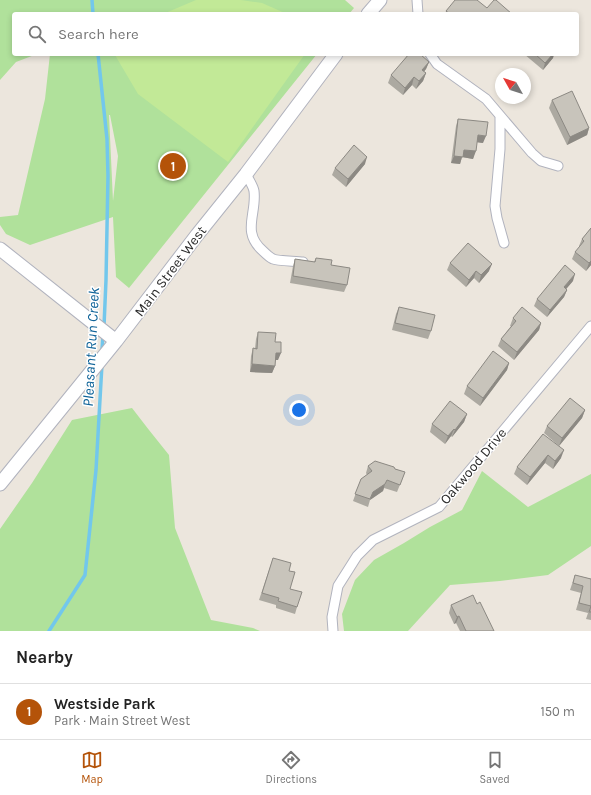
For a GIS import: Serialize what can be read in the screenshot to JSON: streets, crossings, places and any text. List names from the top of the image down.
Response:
{
  "streets": {
    "main road": ["Main Street West"],
    "street": ["Oakwood Drive"]
  },
  "water": ["Pleasant Run Creek"],
  "north": "top left",
  "page": {
    "search": "Search here",
    "pins": "1",
    "heading": "Nearby",
    "list": [
      {
        "mark": "1",
        "name": "Westside Park",
        "note": "Park · Main Street West",
        "value": "150 m"
      }
    ],
    "nav": ["Map", "Directions", "Saved"]
  }
}
